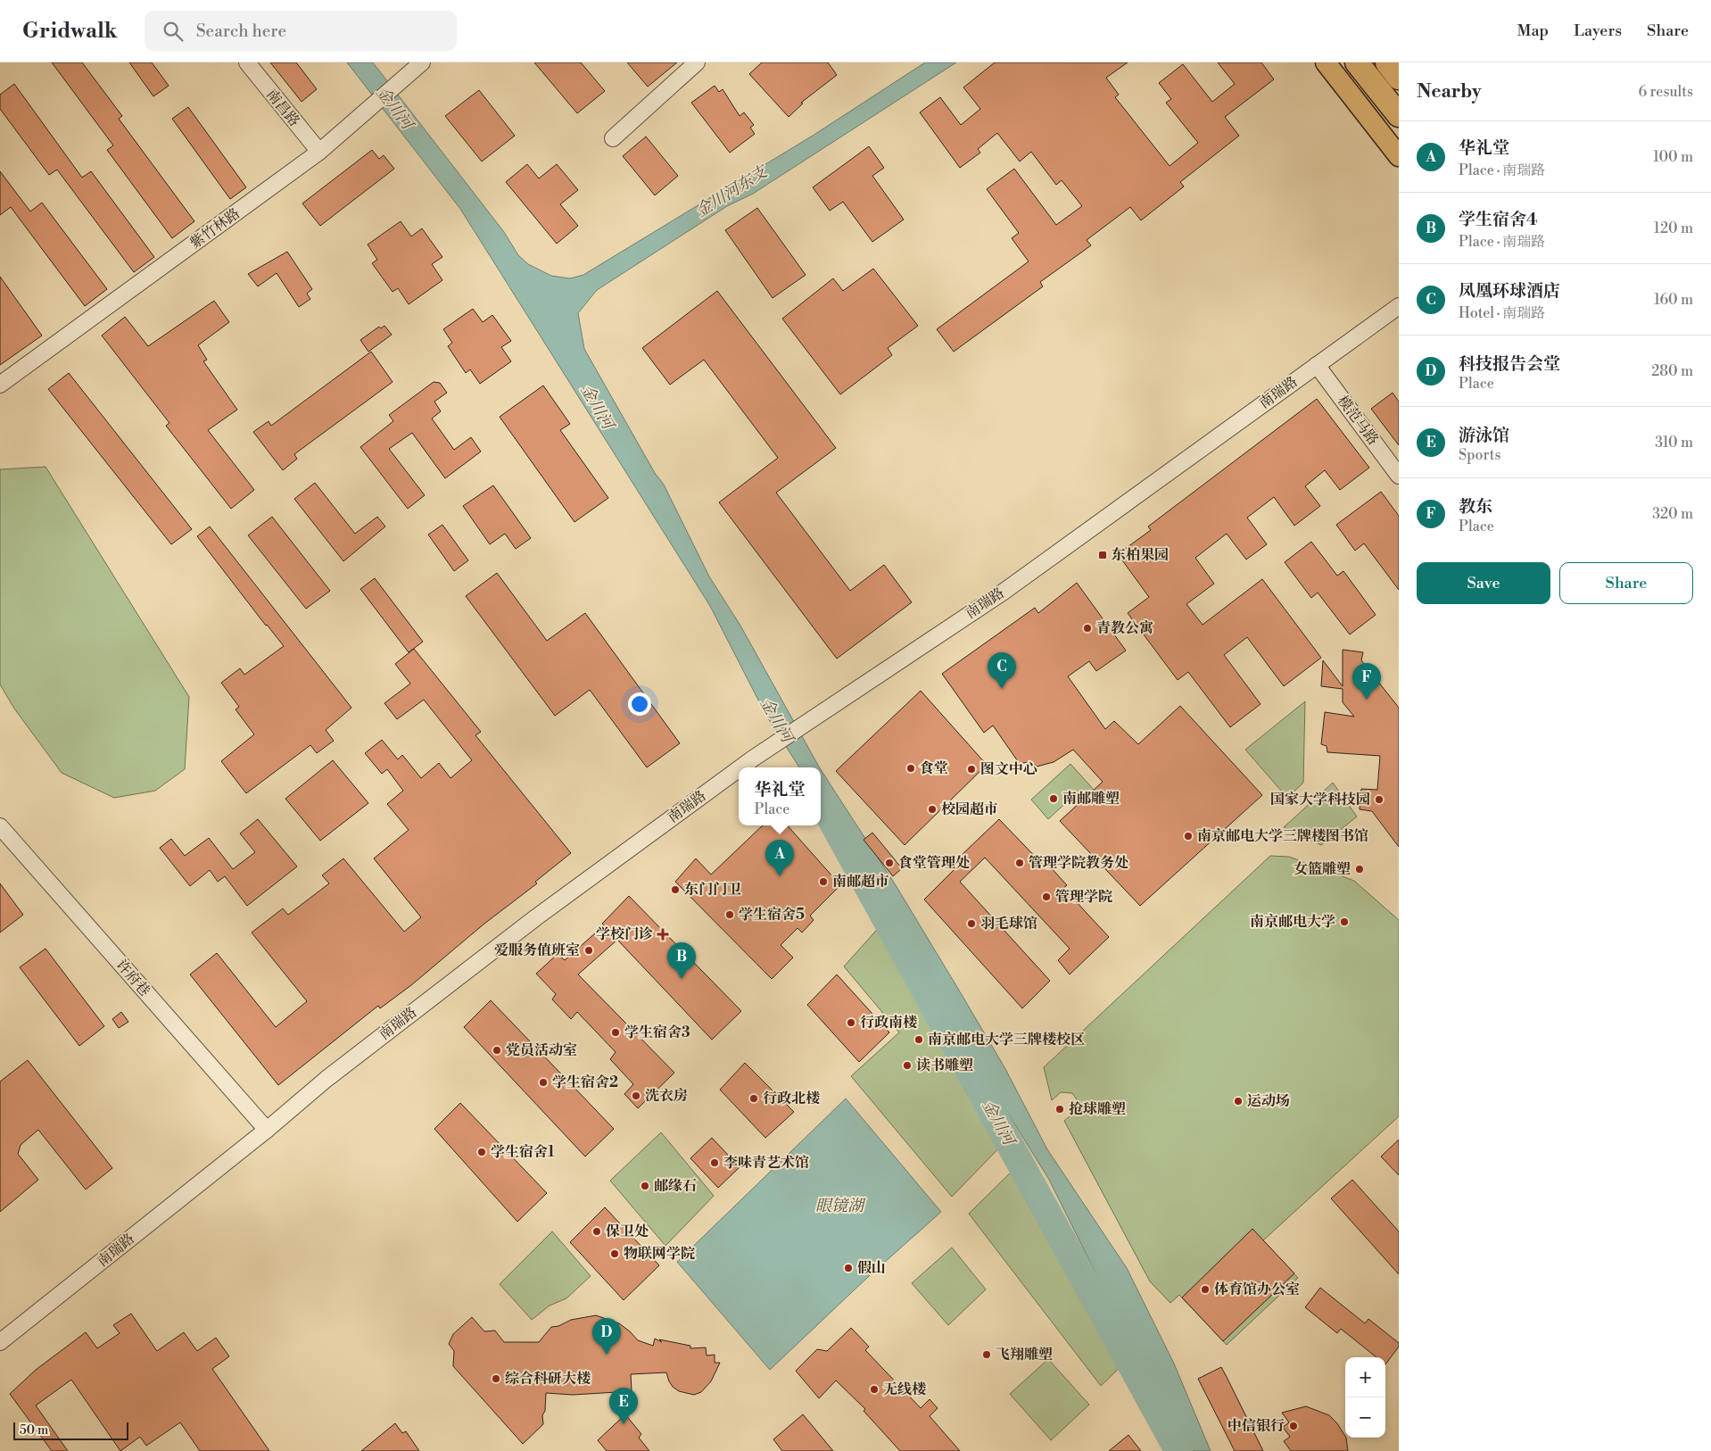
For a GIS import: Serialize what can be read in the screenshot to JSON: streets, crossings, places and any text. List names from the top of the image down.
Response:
{
  "streets": {
    "street": [
      "南昌路",
      "紫竹林路",
      "南瑞路",
      "模范马路",
      "许府巷"
    ]
  },
  "crossings": [
    ["南昌路", "紫竹林路"],
    ["南瑞路", "模范马路"],
    ["南瑞路", "许府巷"]
  ],
  "water": ["金川河", "金川河东支", "眼镜湖"],
  "places": {
    "transit": ["东柏果园"],
    "other": [
      "青教公寓",
      "食堂",
      "图文中心",
      "南邮雕塑",
      "国家大学科技园",
      "校园超市",
      "南京邮电大学三牌楼图书馆",
      "食堂管理处",
      "管理学院教务处",
      "女篮雕塑",
      "南邮超市",
      "东门门卫",
      "管理学院",
      "学生宿舍5",
      "南京邮电大学",
      "羽毛球馆",
      "爱服务值班室",
      "行政南楼",
      "学生宿舍3",
      "南京邮电大学三牌楼校区",
      "党员活动室",
      "读书雕塑",
      "学生宿舍2",
      "洗衣房",
      "行政北楼",
      "运动场",
      "抢球雕塑",
      "学生宿舍1",
      "李味青艺术馆",
      "邮缘石",
      "保卫处",
      "物联网学院",
      "假山",
      "体育馆办公室",
      "飞翔雕塑",
      "综合科研大楼",
      "无线楼",
      "中信银行"
    ],
    "health": ["学校门诊"]
  },
  "scale_bar": "50 m",
  "page": {
    "header": "Gridwalk",
    "search": "Search here",
    "nav": ["Map", "Layers", "Share"],
    "heading": ["Nearby", "6 results"],
    "list": [
      {
        "mark": "A",
        "name": "华礼堂",
        "note": "Place · 南瑞路",
        "value": "100 m"
      },
      {
        "mark": "B",
        "name": "学生宿舍4",
        "note": "Place · 南瑞路",
        "value": "120 m"
      },
      {
        "mark": "C",
        "name": "凤凰环球酒店",
        "note": "Hotel · 南瑞路",
        "value": "160 m"
      },
      {
        "mark": "D",
        "name": "科技报告会堂",
        "note": "Place",
        "value": "280 m"
      },
      {
        "mark": "E",
        "name": "游泳馆",
        "note": "Sports",
        "value": "310 m"
      },
      {
        "mark": "F",
        "name": "教东",
        "note": "Place",
        "value": "320 m"
      }
    ],
    "buttons": ["Save", "Share"],
    "pins": [
      "C",
      "F",
      "A",
      "B",
      "D",
      "E"
    ],
    "popup": ["华礼堂", "Place"],
    "map_buttons": ["+", "−"],
    "scale": "50 m"
  }
}
